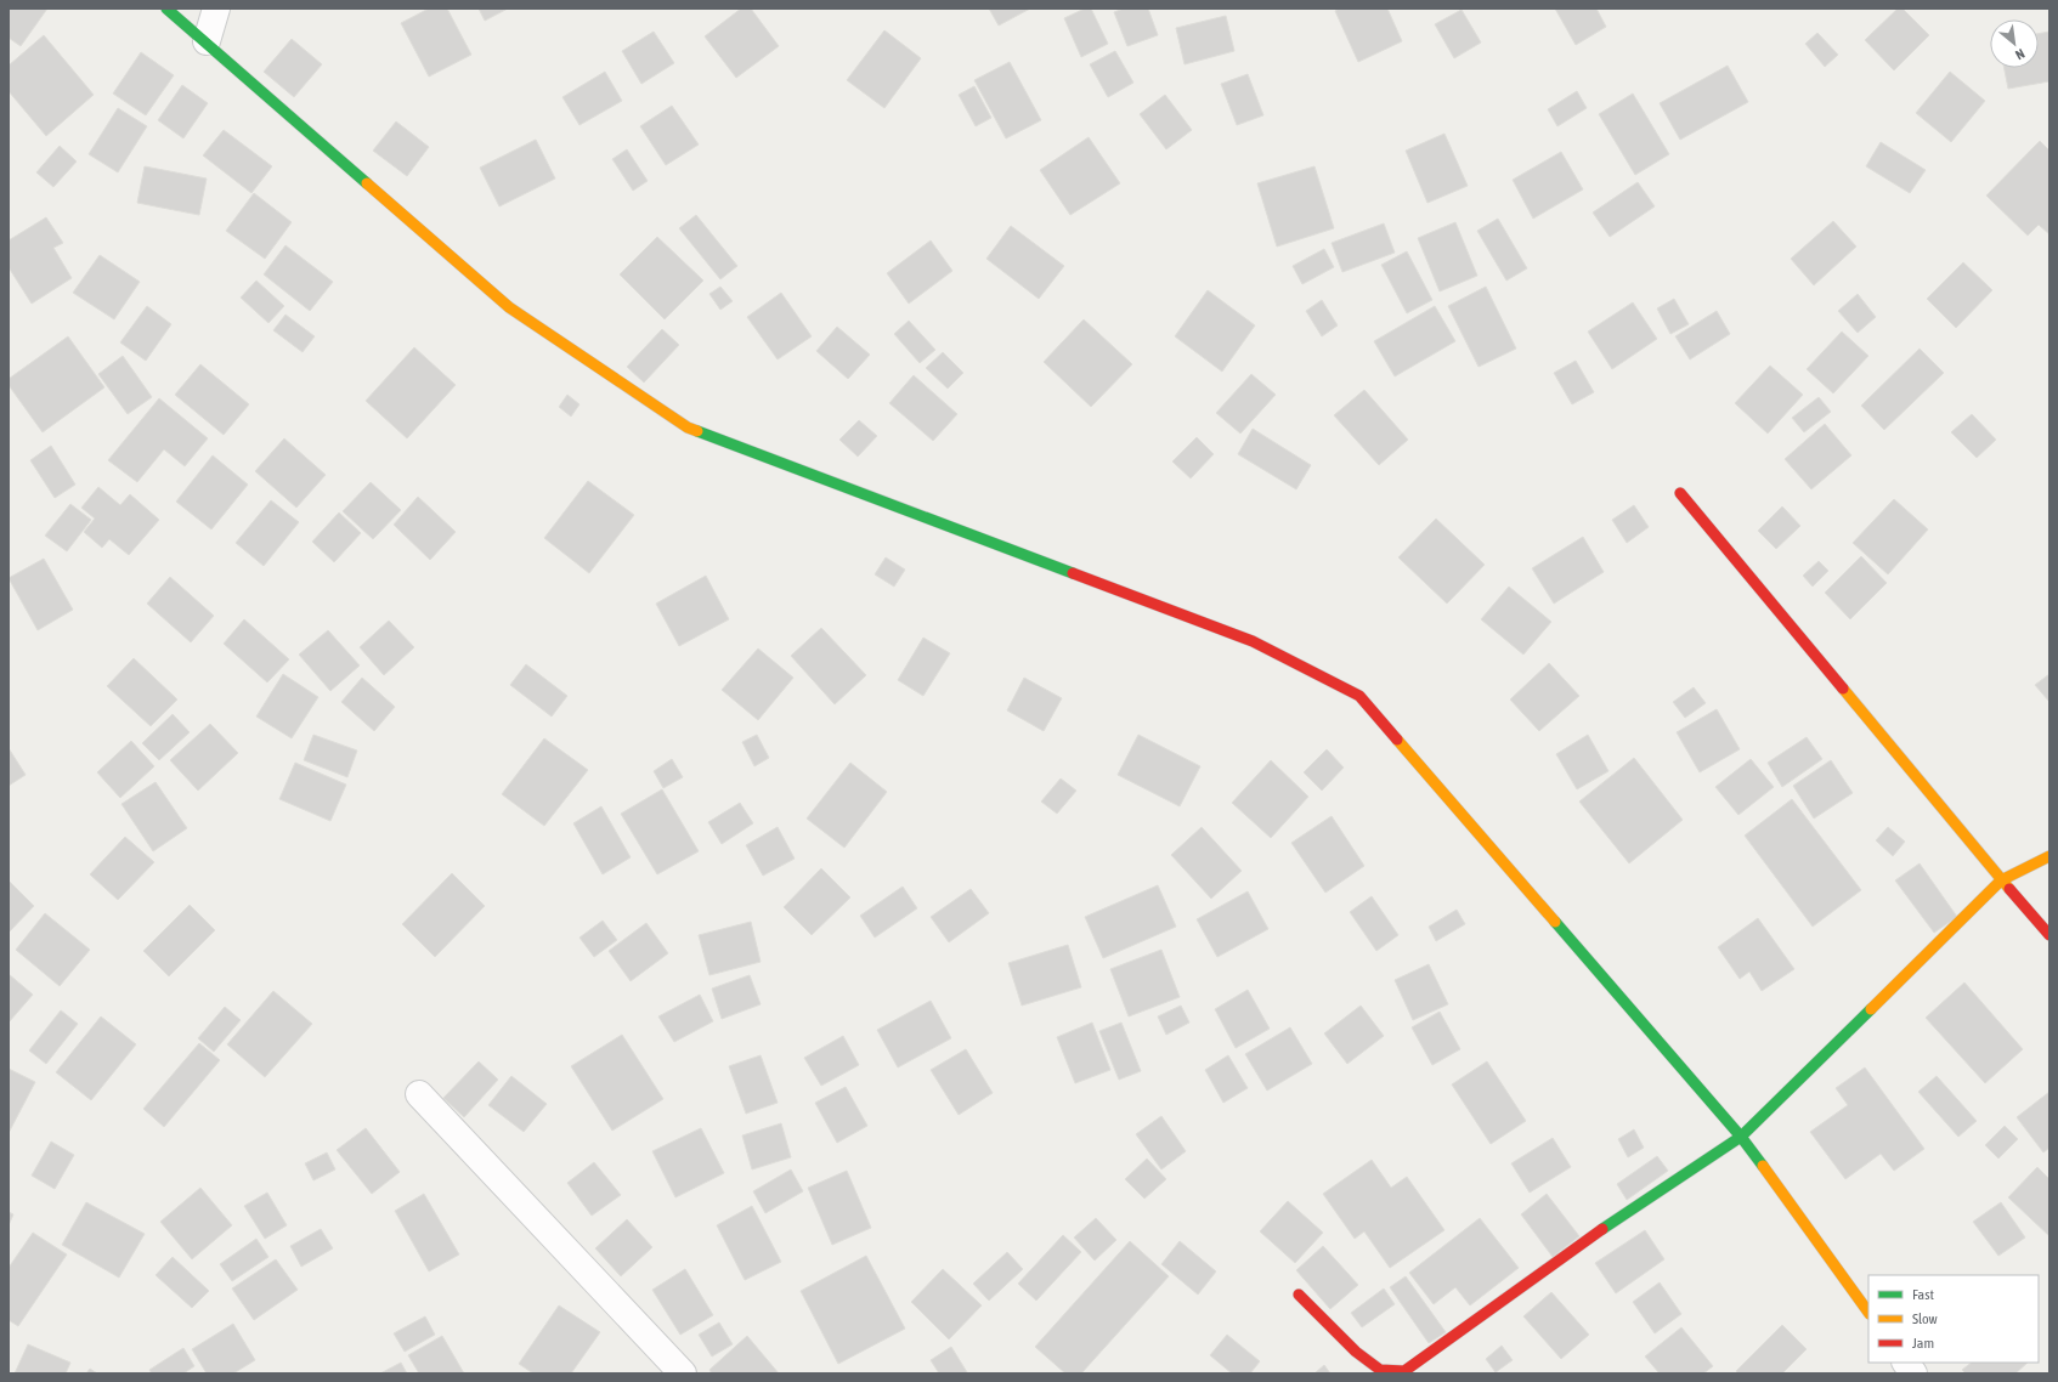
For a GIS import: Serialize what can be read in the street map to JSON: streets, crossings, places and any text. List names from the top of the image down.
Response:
{
  "legend": ["Fast", "Slow", "Jam"],
  "north": "bottom right"
}
